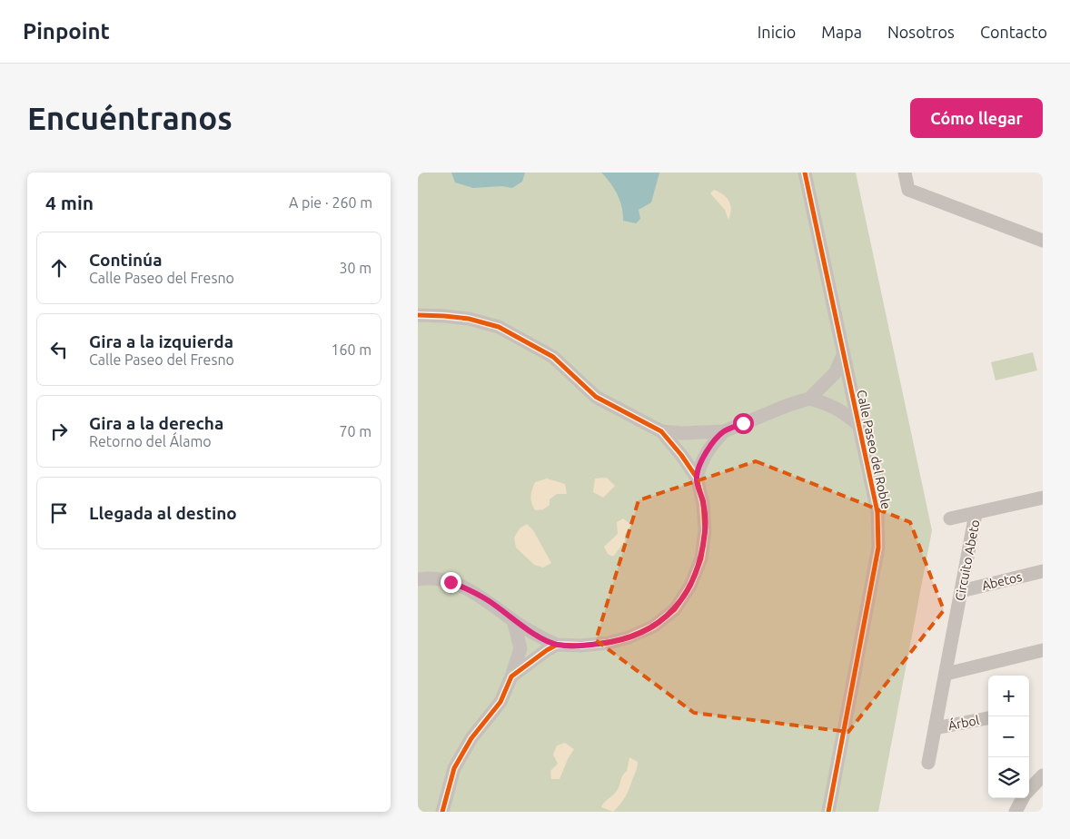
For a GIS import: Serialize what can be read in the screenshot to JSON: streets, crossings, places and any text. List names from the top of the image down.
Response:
{
  "streets": {
    "street": [
      "Calle Paseo del Roble",
      "Circuito Abeto",
      "Abetos",
      "Árbol"
    ]
  },
  "crossings": [
    ["Circuito Abeto", "Abetos"],
    ["Circuito Abeto", "Árbol"]
  ],
  "page": {
    "header": "Pinpoint",
    "nav": [
      "Inicio",
      "Mapa",
      "Nosotros",
      "Contacto"
    ],
    "buttons": "Cómo llegar",
    "title": "Encuéntranos",
    "heading": ["4 min", "A pie · 260 m"],
    "list": [
      ["Continúa", "Calle Paseo del Fresno", "30 m"],
      ["Gira a la izquierda", "Calle Paseo del Fresno", "160 m"],
      ["Gira a la derecha", "Retorno del Álamo", "70 m"],
      "Llegada al destino"
    ],
    "map_buttons": ["+", "−"]
  }
}
